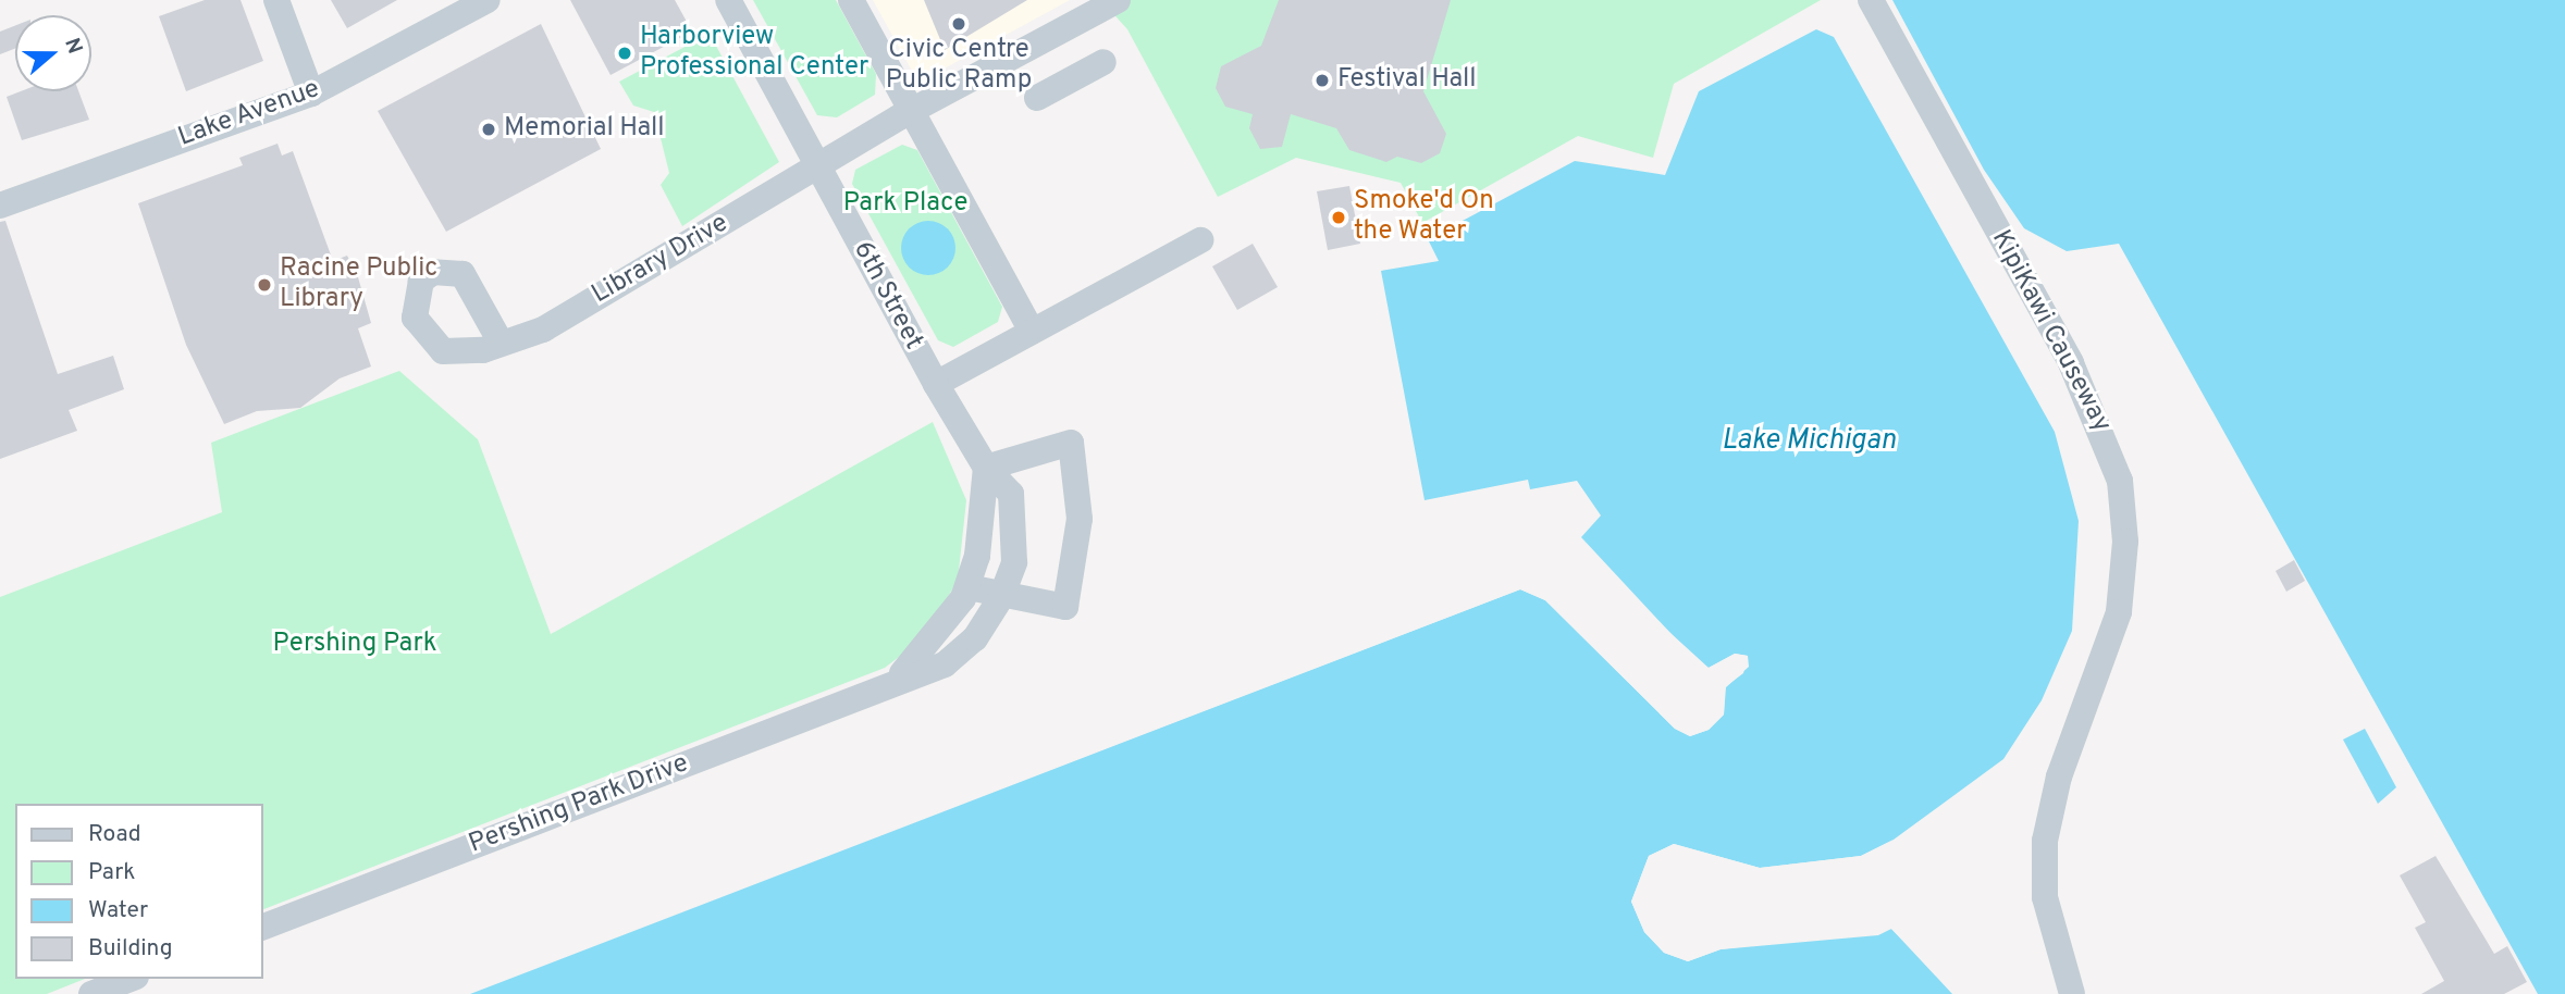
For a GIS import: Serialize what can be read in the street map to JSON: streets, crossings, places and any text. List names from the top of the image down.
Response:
{
  "streets": {
    "street": [
      "Lake Avenue",
      "Library Drive",
      "6th Street",
      "KipiKawi Causeway",
      "Pershing Park Drive"
    ]
  },
  "crossings": [
    ["Library Drive", "6th Street"],
    ["6th Street", "Pershing Park Drive"]
  ],
  "water": ["Lake Michigan"],
  "parks": ["Park Place", "Pershing Park"],
  "places": [
    "Civic Centre Public Ramp",
    "Harborview Professional Center",
    "Festival Hall",
    "Memorial Hall",
    "Smoke'd On the Water",
    "Racine Public Library"
  ],
  "legend": [
    "Road",
    "Park",
    "Water",
    "Building"
  ],
  "north": "right"
}
